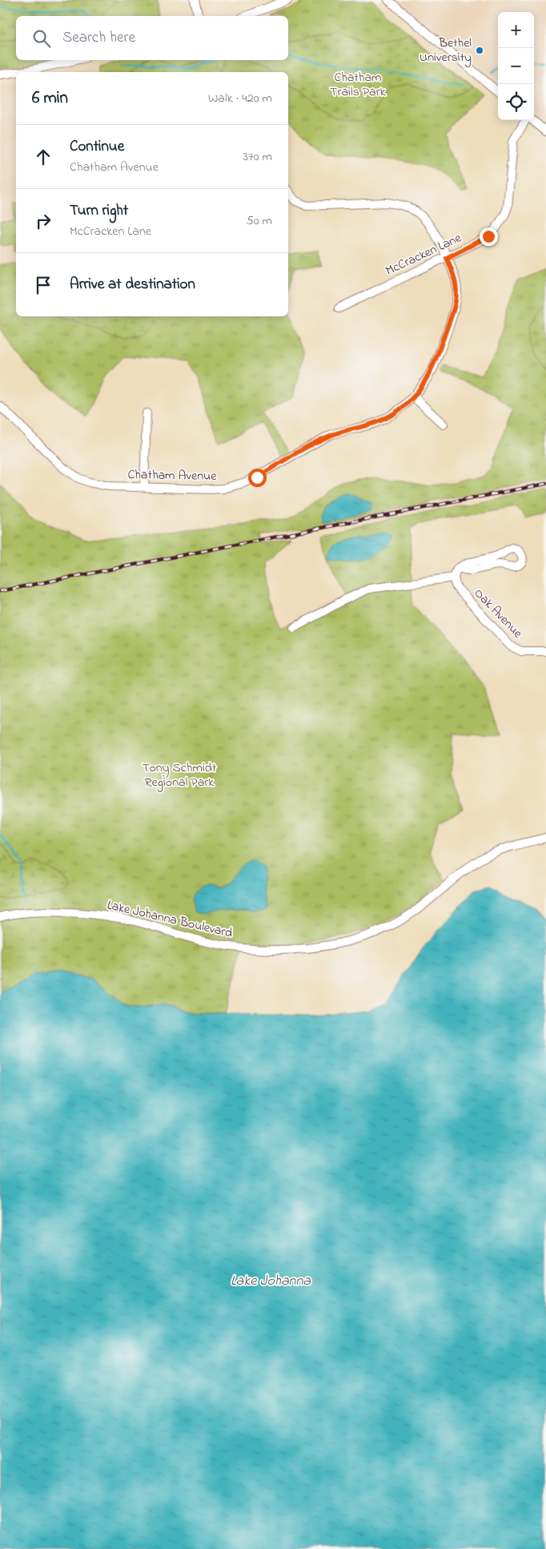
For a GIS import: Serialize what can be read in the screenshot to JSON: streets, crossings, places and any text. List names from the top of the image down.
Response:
{
  "streets": {
    "street": [
      "McCracken Lane",
      "Chatham Avenue",
      "Oak Avenue",
      "Lake Johanna Boulevard"
    ]
  },
  "crossings": [
    ["McCracken Lane", "Chatham Avenue"]
  ],
  "water": ["Lake Johanna"],
  "parks": ["Chatham Trails Park", "Tony Schmidt Regional Park"],
  "places": ["Bethel University"],
  "page": {
    "map_buttons": ["+", "−"],
    "search": "Search here",
    "heading": ["6 min", "Walk · 420 m"],
    "list": [
      ["Continue", "Chatham Avenue", "370 m"],
      ["Turn right", "McCracken Lane", "50 m"],
      "Arrive at destination"
    ]
  }
}
